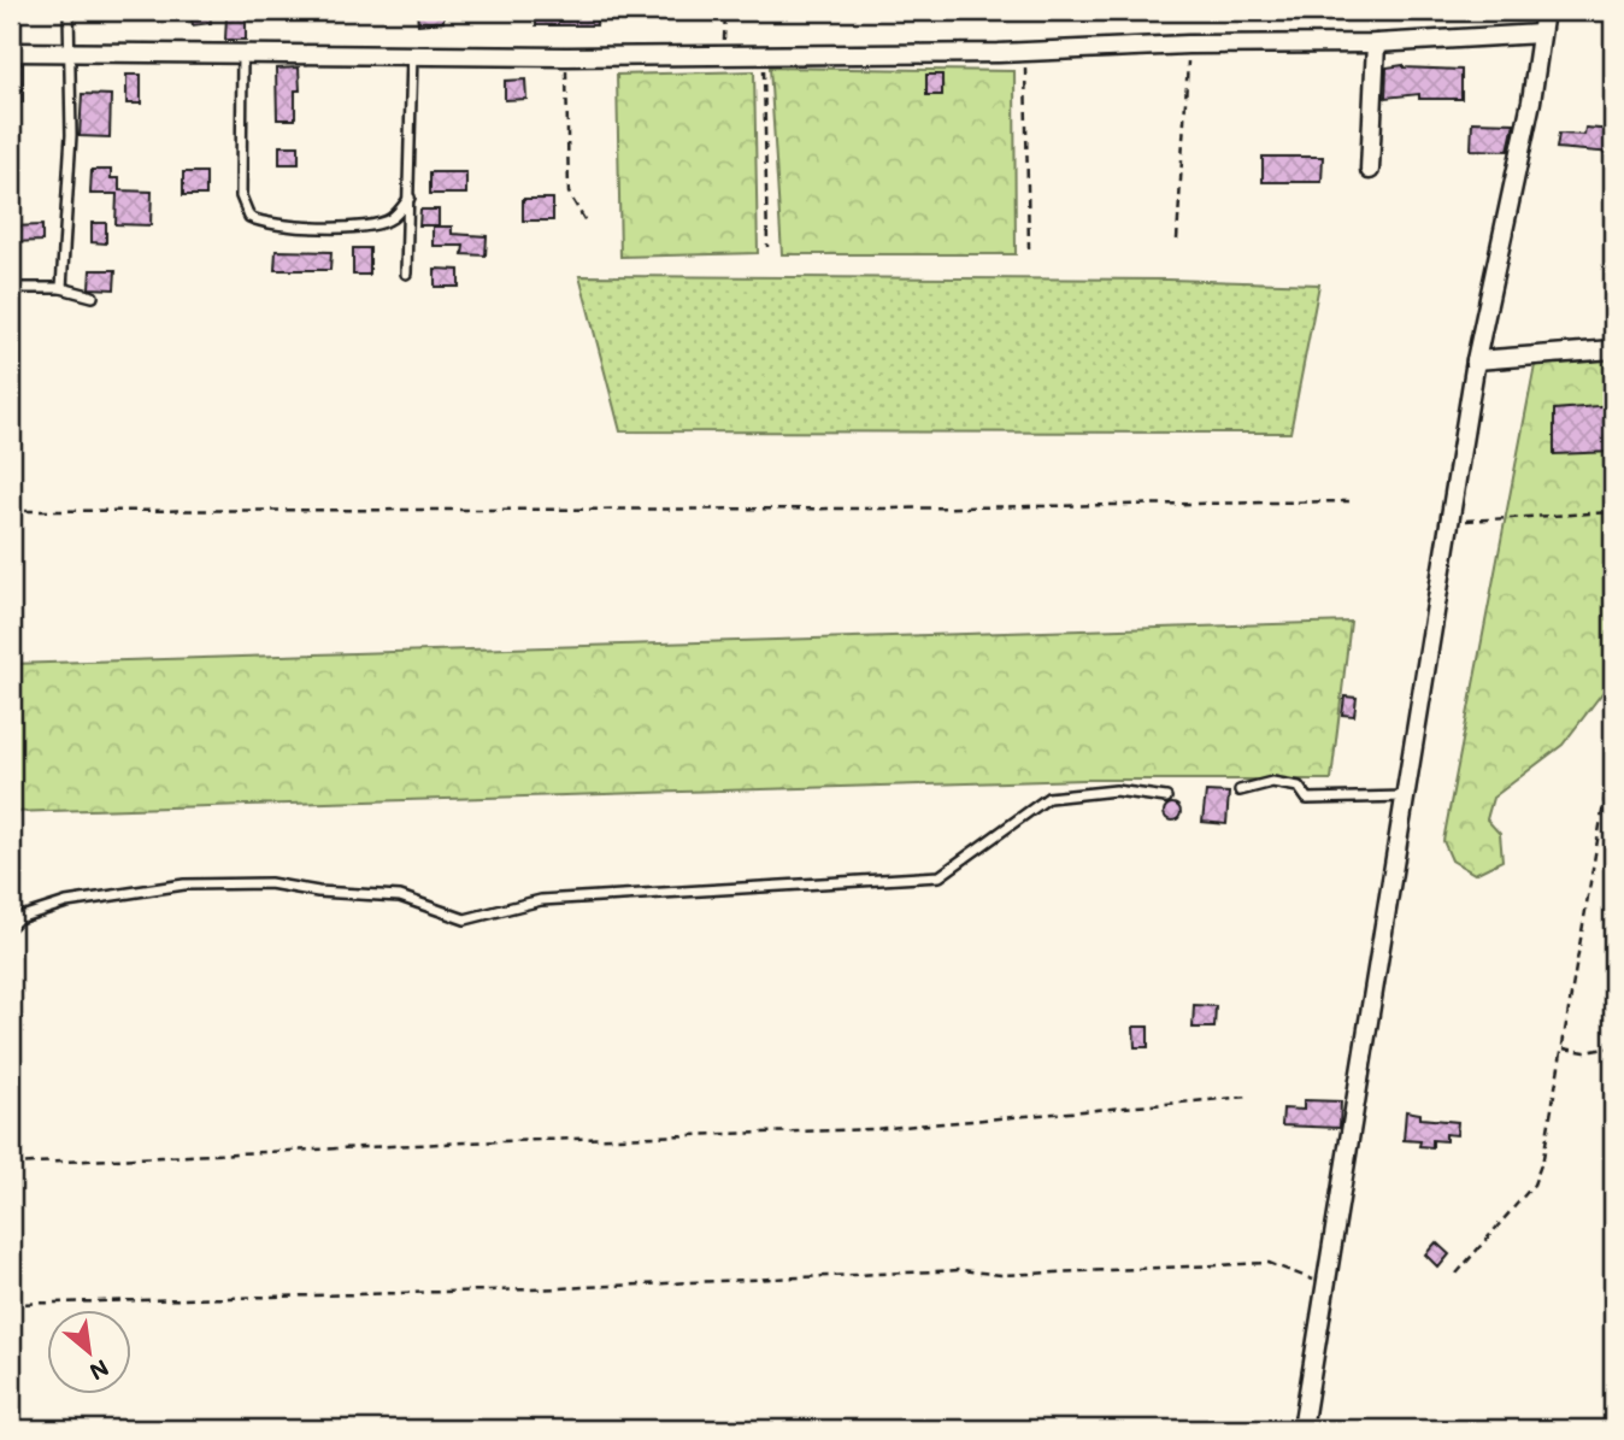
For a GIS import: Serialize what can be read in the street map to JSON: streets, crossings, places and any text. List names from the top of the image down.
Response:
{
  "north": "bottom right"
}
